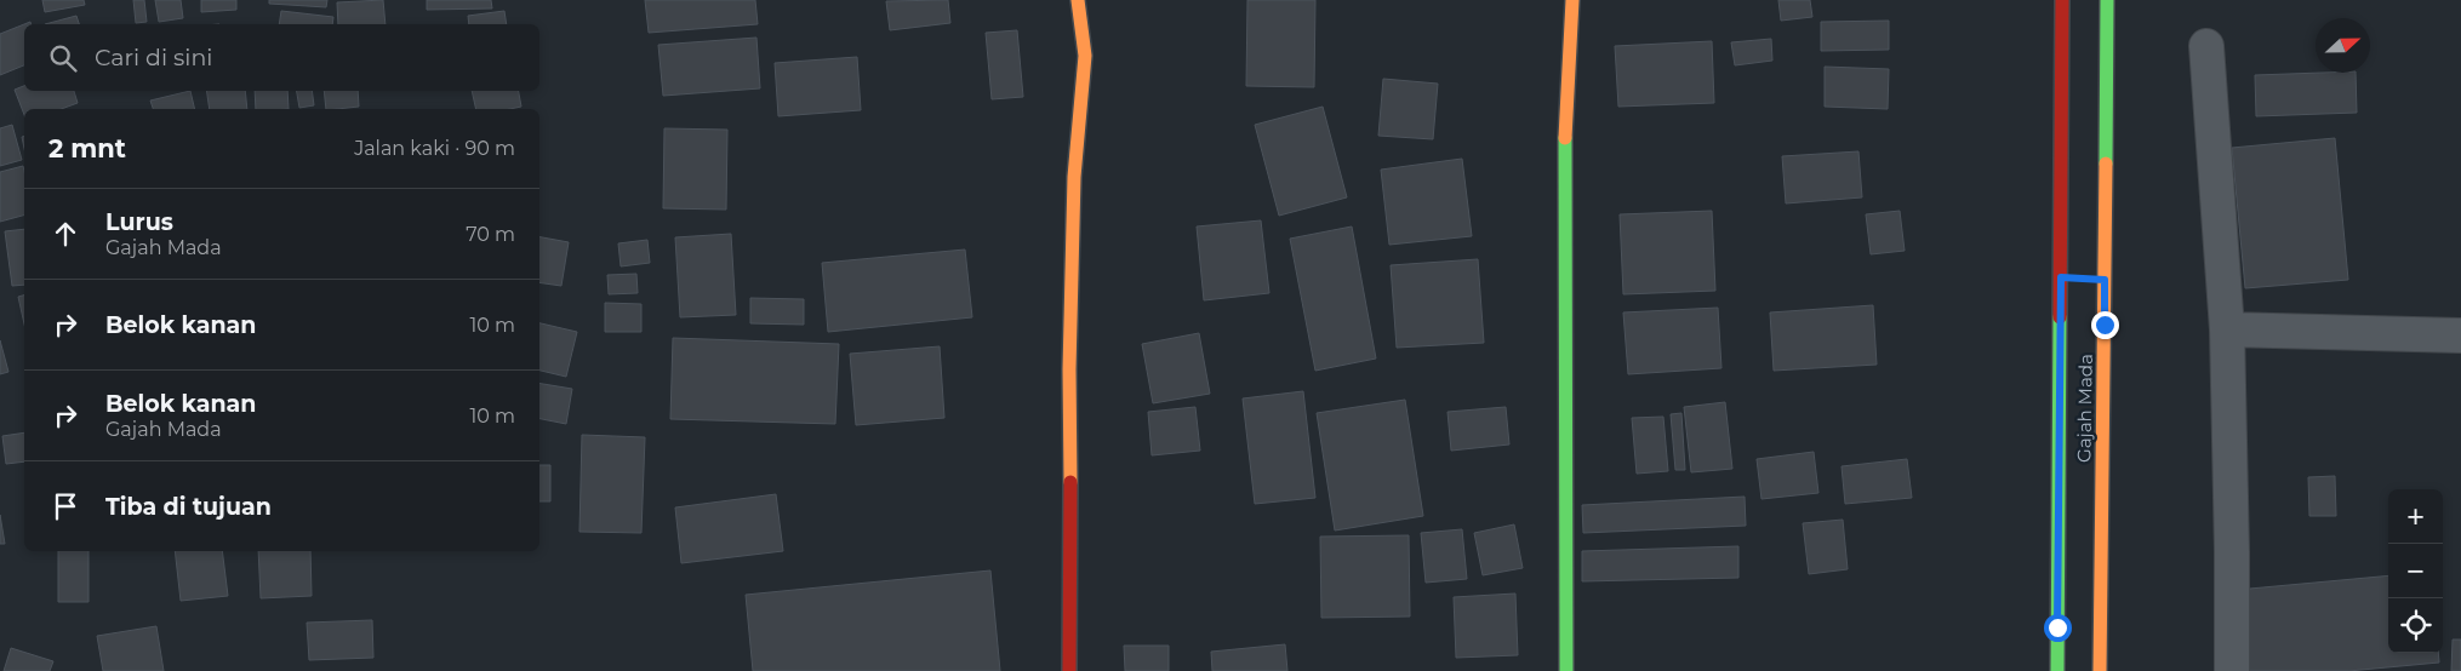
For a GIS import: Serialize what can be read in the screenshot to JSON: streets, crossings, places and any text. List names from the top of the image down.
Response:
{
  "streets": {
    "main road": ["Gajah Mada"]
  },
  "north": "right",
  "page": {
    "search": "Cari di sini",
    "heading": ["2 mnt", "Jalan kaki · 90 m"],
    "list": [
      ["Lurus", "Gajah Mada", "70 m"],
      ["Belok kanan", "10 m"],
      ["Belok kanan", "Gajah Mada", "10 m"],
      "Tiba di tujuan"
    ],
    "map_buttons": ["+", "−"]
  }
}
